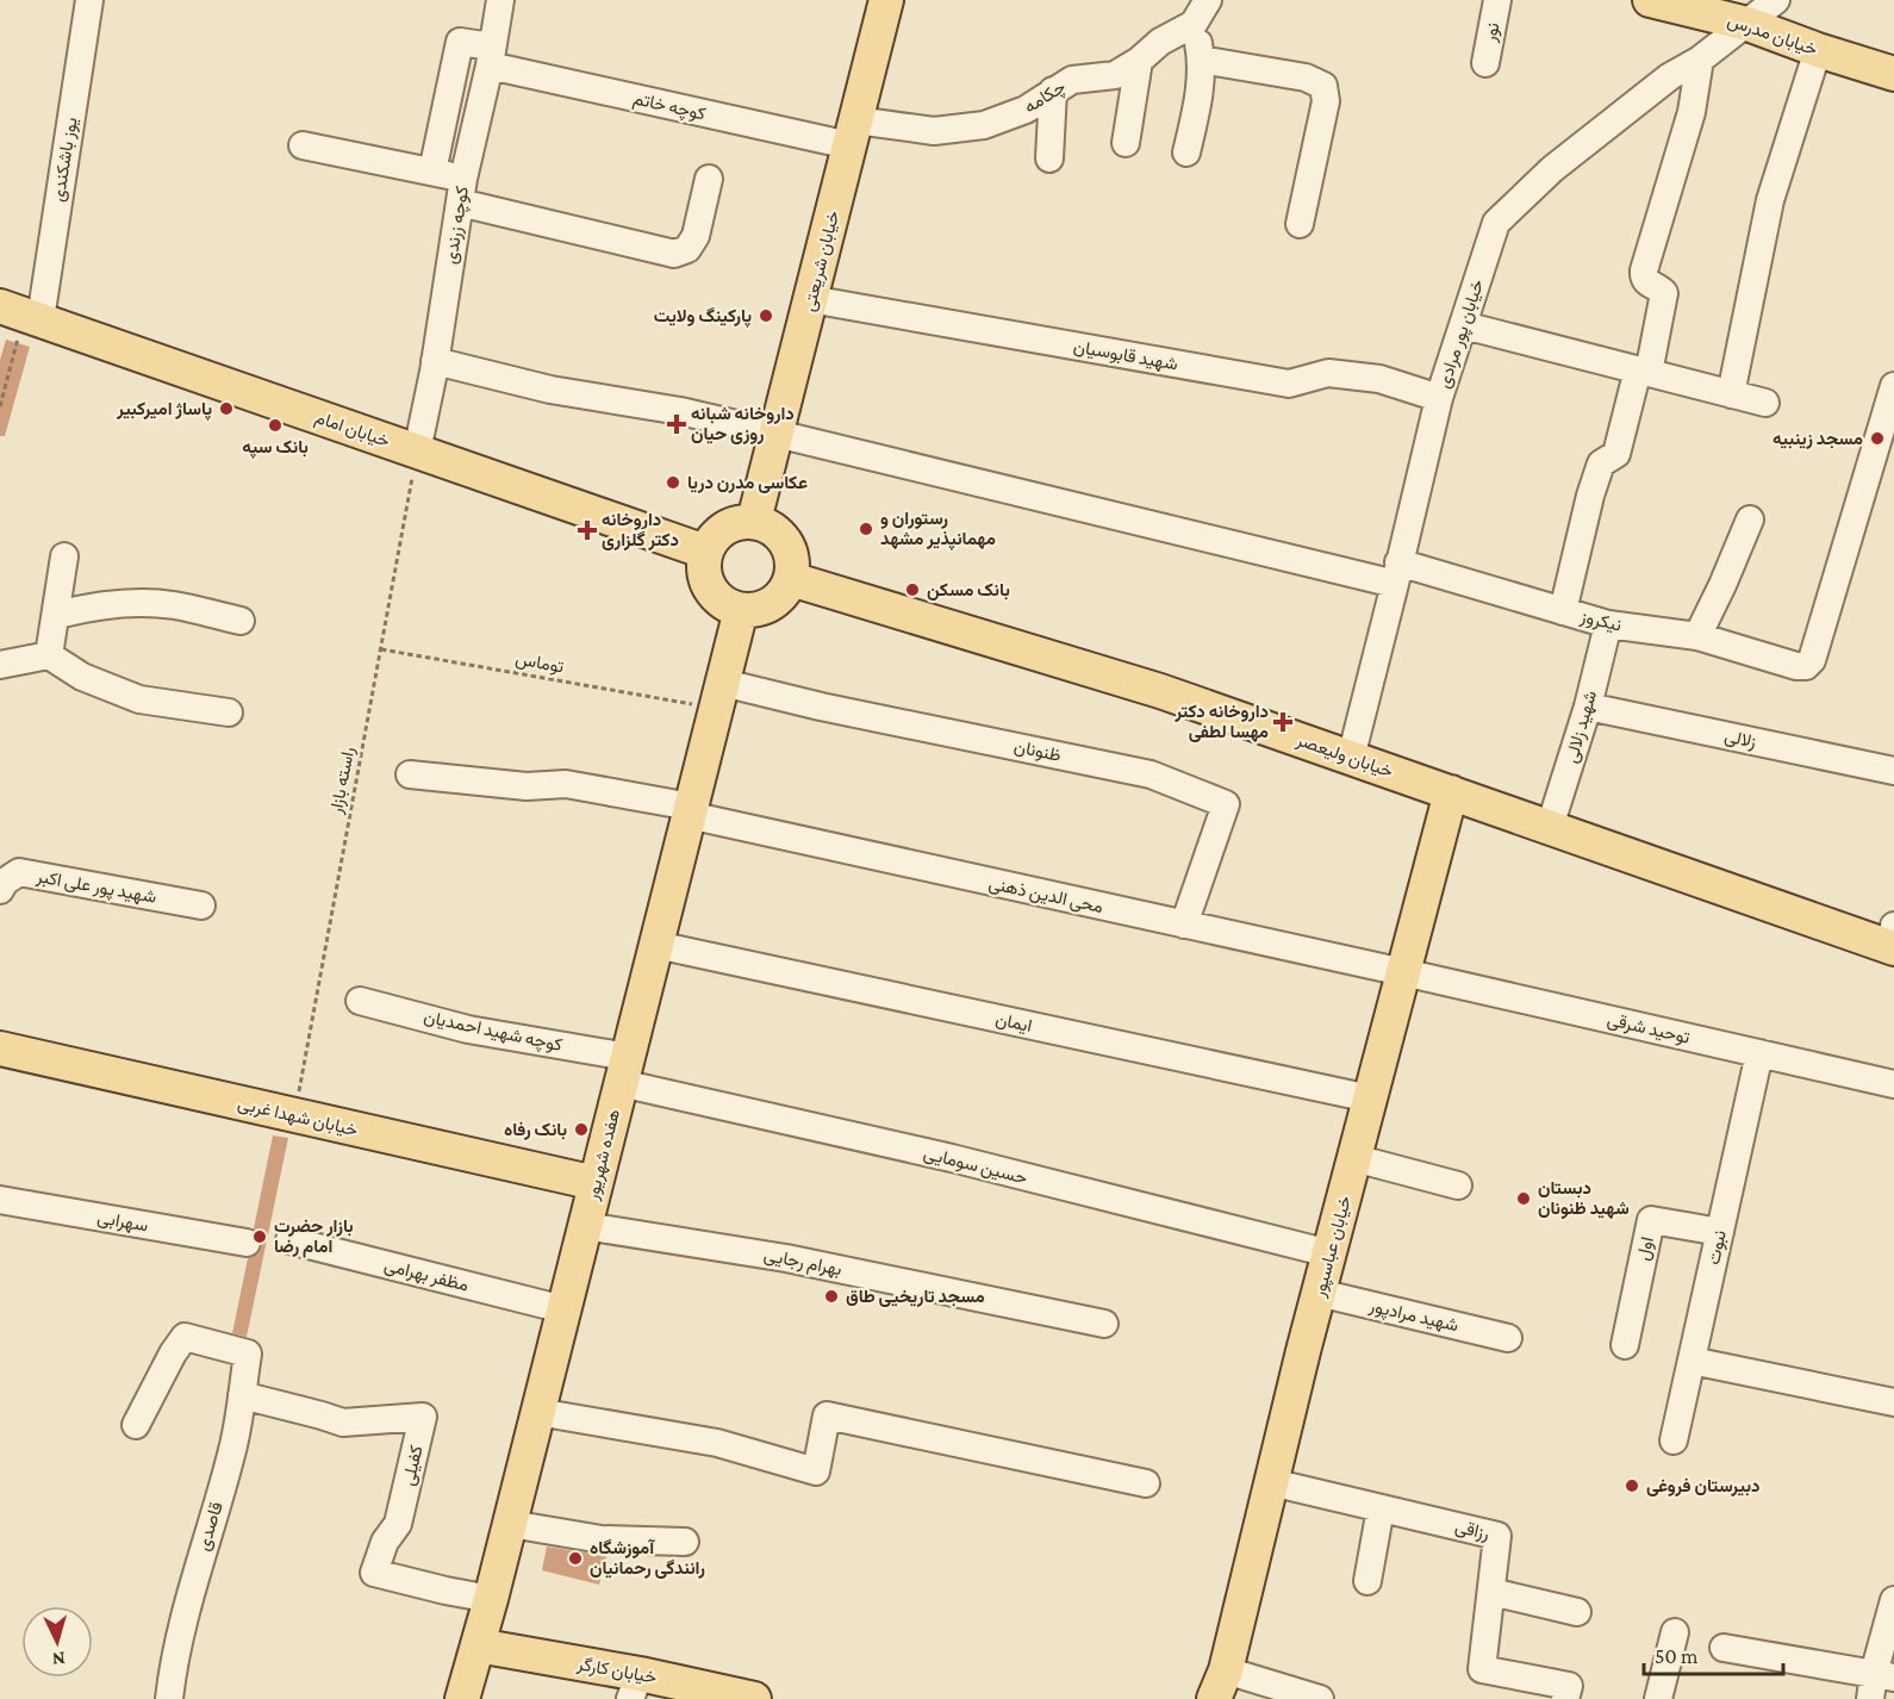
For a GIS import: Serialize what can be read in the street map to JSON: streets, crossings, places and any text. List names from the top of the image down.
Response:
{
  "streets": {
    "main road": [
      "خیابان مدرس",
      "خیابان شریعتی",
      "خیابان امام",
      "خیابان ولیعصر",
      "خیابان شهدا غربی",
      "هفده شهریور",
      "خیابان عباسپور",
      "خیابان کارگر"
    ],
    "street": [
      "نور",
      "چکامه",
      "کوچه خاتم",
      "یوز باشکندی",
      "کوچه زرندی",
      "خیابان پور مرادی",
      "شهید قابوسیان",
      "نیکروز",
      "شهید زلالی",
      "زلالی",
      "ظنونان",
      "شهید پور علی اکبر",
      "محی الدین ذهنی",
      "ایمان",
      "توحید شرقی",
      "کوچه شهید احمدیان",
      "حسین سومایی",
      "سهرابی",
      "نبوت",
      "اول",
      "بهرام رجایی",
      "مظفر بهرامی",
      "شهید مرادپور",
      "کفیلی",
      "قاصدی",
      "رزاقی"
    ],
    "path": ["توماس", "راسته بازار"]
  },
  "crossings": [
    ["خیابان مدرس", "خیابان پور مرادی"],
    ["چکامه", "کوچه خاتم"],
    ["چکامه", "خیابان شریعتی"],
    ["کوچه خاتم", "کوچه زرندی"],
    ["کوچه خاتم", "خیابان شریعتی"],
    ["یوز باشکندی", "خیابان امام"],
    ["کوچه زرندی", "خیابان امام"],
    ["کوچه زرندی", "نیکروز"],
    ["کوچه زرندی", "راسته بازار"],
    ["خیابان شریعتی", "شهید قابوسیان"],
    ["خیابان شریعتی", "خیابان امام"],
    ["خیابان شریعتی", "نیکروز"],
    ["خیابان شریعتی", "خیابان ولیعصر"],
    ["خیابان شریعتی", "هفده شهریور"],
    ["خیابان پور مرادی", "شهید قابوسیان"],
    ["خیابان پور مرادی", "نیکروز"],
    ["خیابان پور مرادی", "خیابان ولیعصر"],
    ["خیابان امام", "خیابان ولیعصر"],
    ["خیابان امام", "راسته بازار"],
    ["خیابان امام", "هفده شهریور"],
    ["نیکروز", "شهید زلالی"],
    ["توماس", "راسته بازار"],
    ["شهید زلالی", "زلالی"],
    ["شهید زلالی", "خیابان ولیعصر"],
    ["ظنونان", "محی الدین ذهنی"],
    ["ظنونان", "هفده شهریور"],
    ["خیابان ولیعصر", "هفده شهریور"],
    ["خیابان ولیعصر", "خیابان عباسپور"],
    ["راسته بازار", "خیابان شهدا غربی"],
    ["محی الدین ذهنی", "توحید شرقی"],
    ["محی الدین ذهنی", "هفده شهریور"],
    ["محی الدین ذهنی", "خیابان عباسپور"],
    ["ایمان", "هفده شهریور"],
    ["ایمان", "خیابان عباسپور"],
    ["توحید شرقی", "خیابان عباسپور"],
    ["توحید شرقی", "نبوت"],
    ["کوچه شهید احمدیان", "هفده شهریور"],
    ["کوچه شهید احمدیان", "حسین سومایی"],
    ["خیابان شهدا غربی", "هفده شهریور"],
    ["هفده شهریور", "حسین سومایی"],
    ["هفده شهریور", "بهرام رجایی"],
    ["هفده شهریور", "مظفر بهرامی"],
    ["هفده شهریور", "کفیلی"],
    ["هفده شهریور", "خیابان کارگر"],
    ["حسین سومایی", "خیابان عباسپور"],
    ["خیابان عباسپور", "شهید مرادپور"],
    ["خیابان عباسپور", "رزاقی"],
    ["نبوت", "اول"],
    ["کفیلی", "قاصدی"]
  ],
  "places": {
    "other": [
      "پارکینگ ولایت",
      "پاساژ امیرکبیر",
      "بانک سپه",
      "مسجد زینبیه",
      "عکاسی مدرن دریا",
      "رستوران و مهمانپذیر مشهد",
      "بانک مسکن",
      "بانک رفاه",
      "دبستان شهید ظنونان",
      "بازار حضرت امام رضا",
      "مسجد تاریخیی طاق",
      "دبیرستان فروغی",
      "آموزشگاه رانندگی رحمانیان"
    ],
    "health": ["داروخانه شبانه روزی حیان", "داروخانه دکتر گلزاری", "داروخانه دکتر مهسا لطفی"]
  },
  "scale_bar": "50 m",
  "north": "bottom"
}
